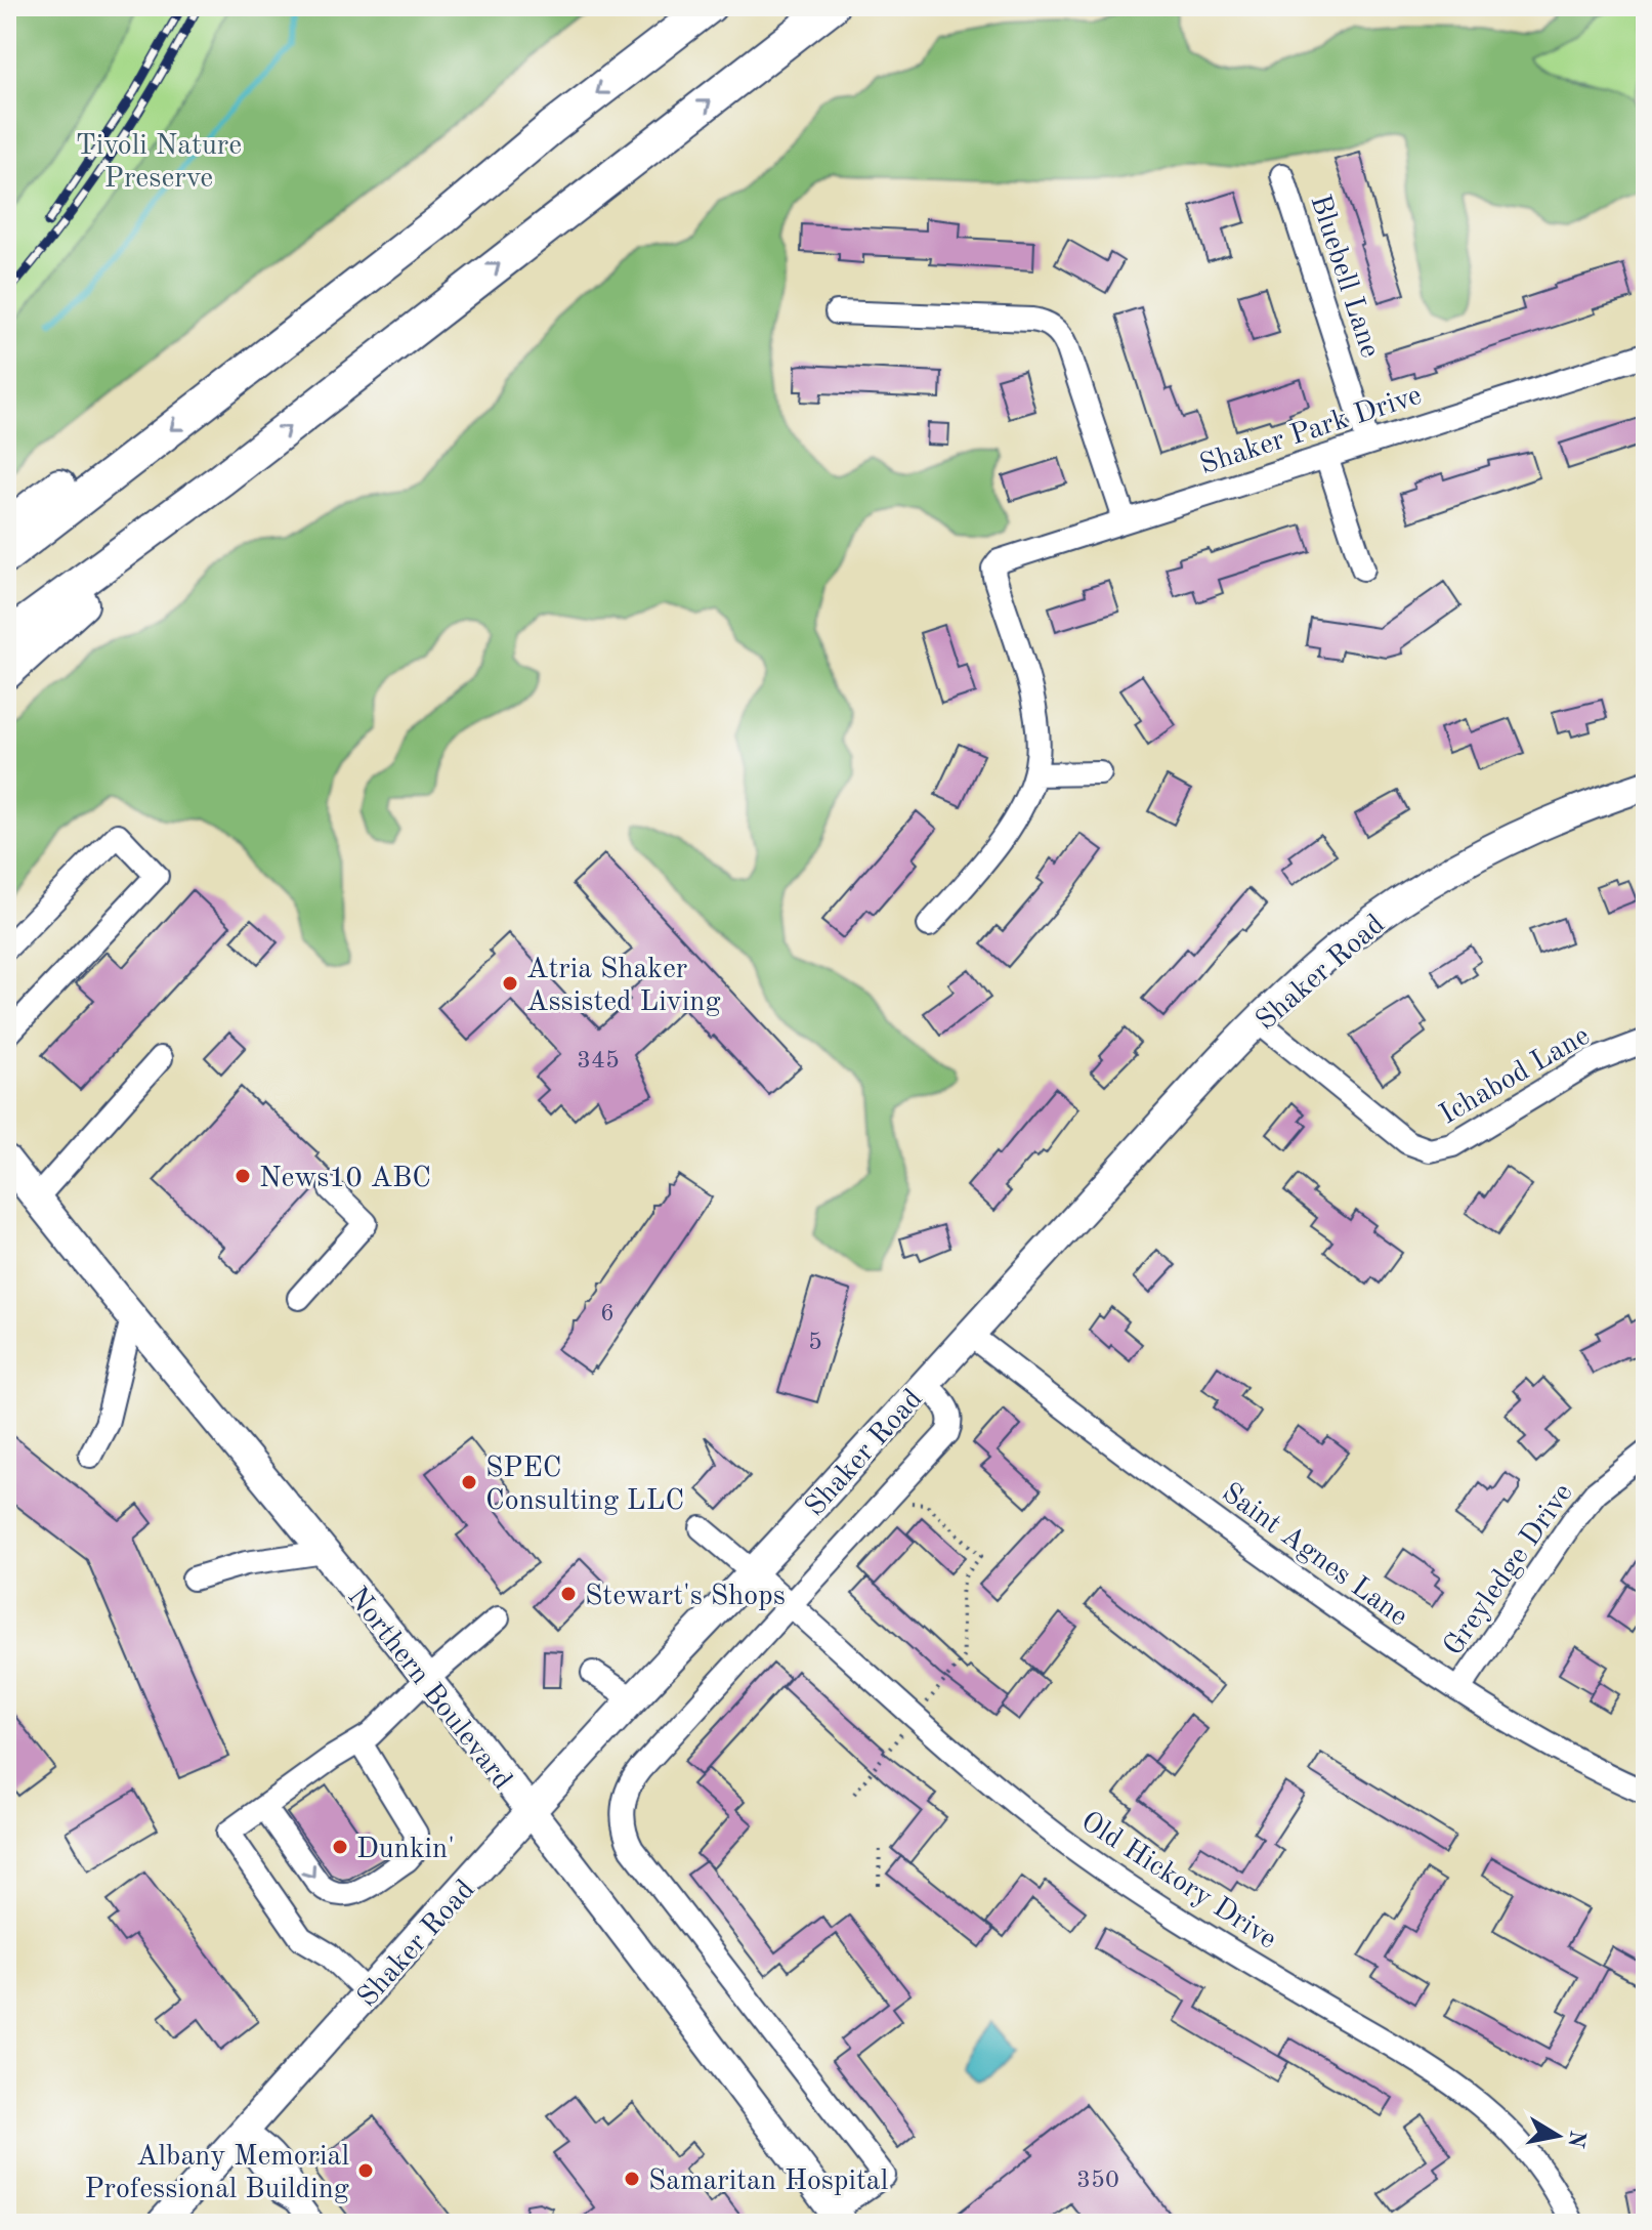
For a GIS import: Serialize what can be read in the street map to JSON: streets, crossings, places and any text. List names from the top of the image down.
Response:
{
  "streets": {
    "main road": ["Shaker Road", "Northern Boulevard"],
    "street": [
      "Bluebell Lane",
      "Shaker Park Drive",
      "Ichabod Lane",
      "Saint Agnes Lane",
      "Greyledge Drive",
      "Old Hickory Drive"
    ]
  },
  "crossings": [
    ["Bluebell Lane", "Shaker Park Drive"],
    ["Shaker Road", "Ichabod Lane"],
    ["Shaker Road", "Saint Agnes Lane"],
    ["Shaker Road", "Northern Boulevard"],
    ["Shaker Road", "Old Hickory Drive"],
    ["Saint Agnes Lane", "Greyledge Drive"]
  ],
  "parks": ["Tivoli Nature Preserve"],
  "places": [
    "Atria Shaker Assisted Living",
    "News10 ABC",
    "SPEC Consulting LLC",
    "Stewart's Shops",
    "Dunkin'",
    "Albany Memorial Professional Building",
    "Samaritan Hospital"
  ],
  "house_numbers": [
    "345",
    "6",
    "5",
    "350"
  ],
  "north": "right"
}
